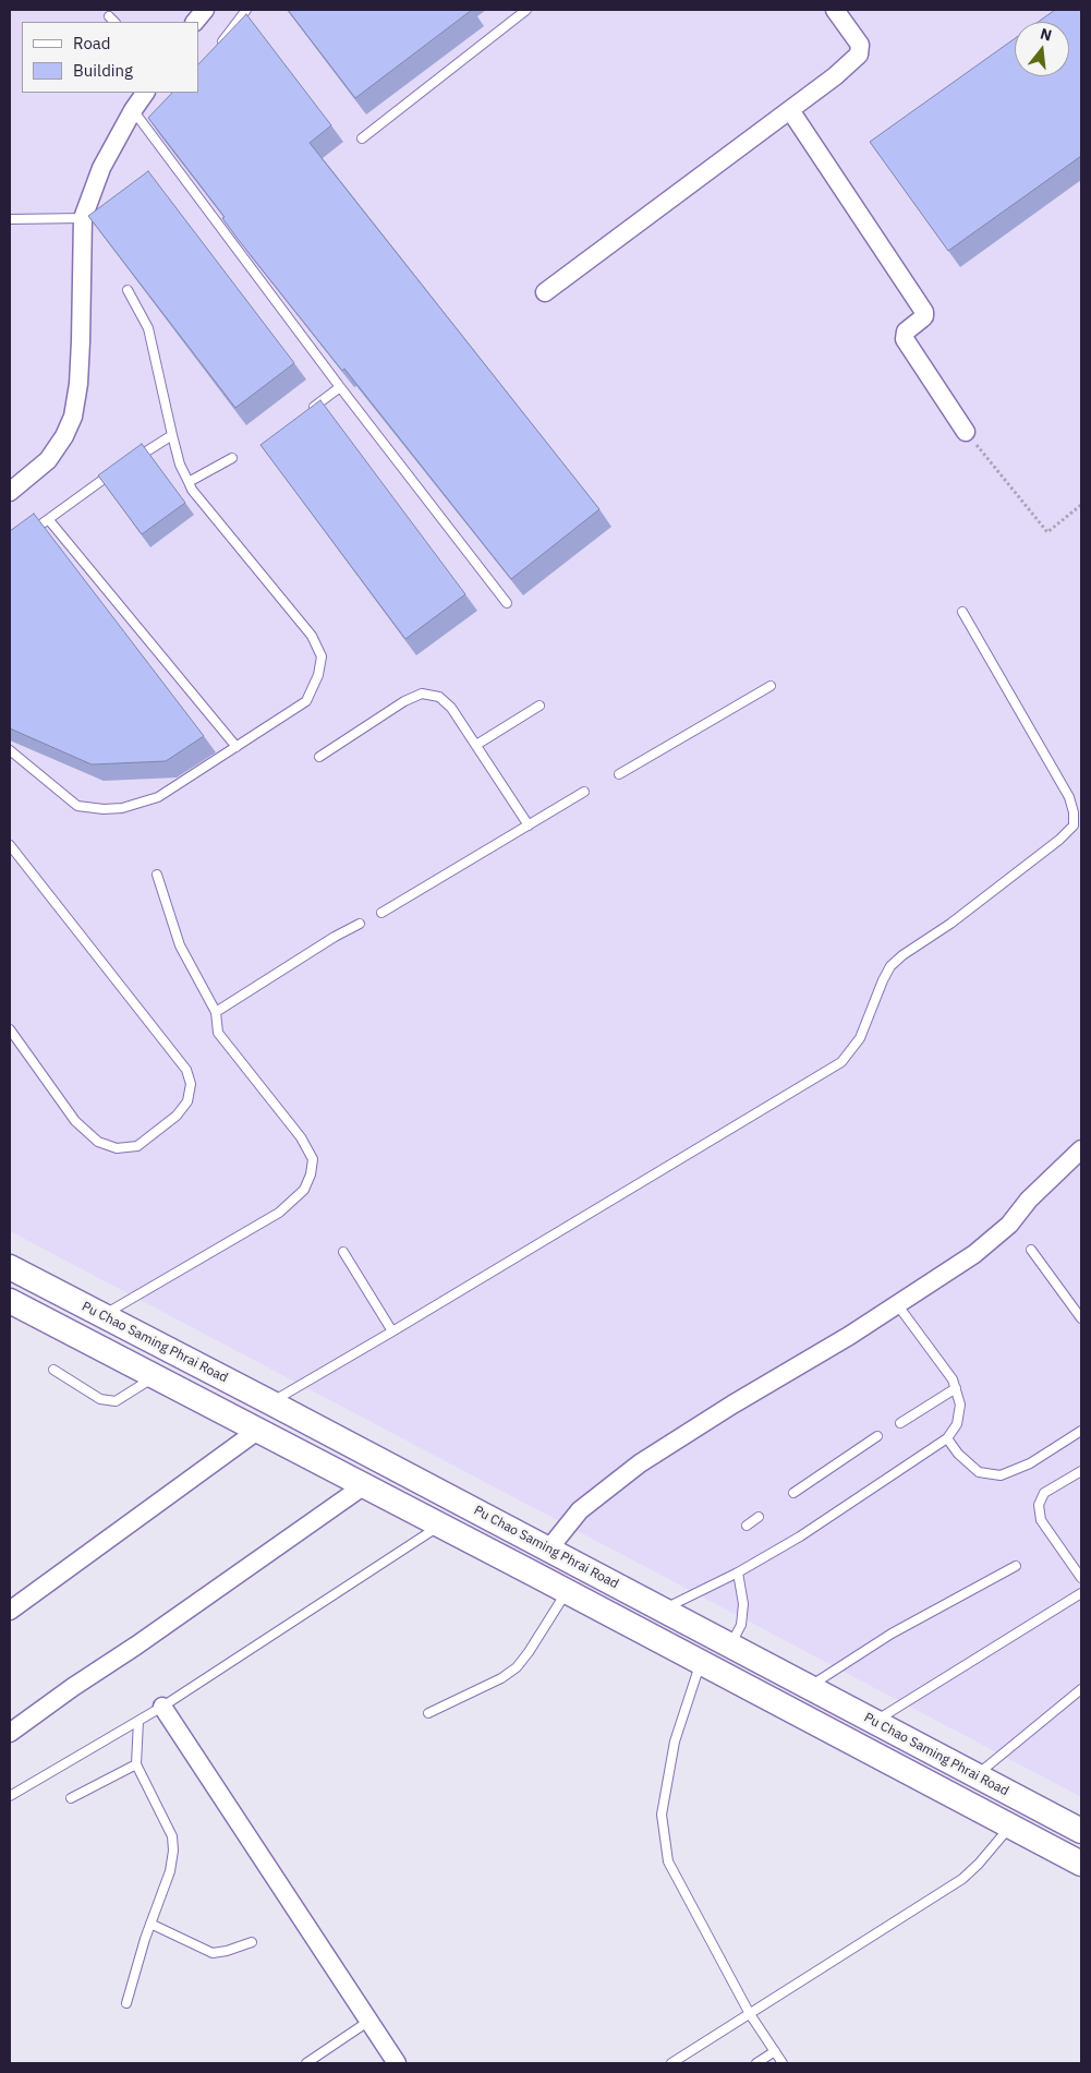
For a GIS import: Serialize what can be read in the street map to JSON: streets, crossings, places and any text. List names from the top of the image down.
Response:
{
  "streets": {
    "main road": ["Pu Chao Saming Phrai Road"]
  },
  "legend": ["Road", "Building"],
  "north": "top"
}
